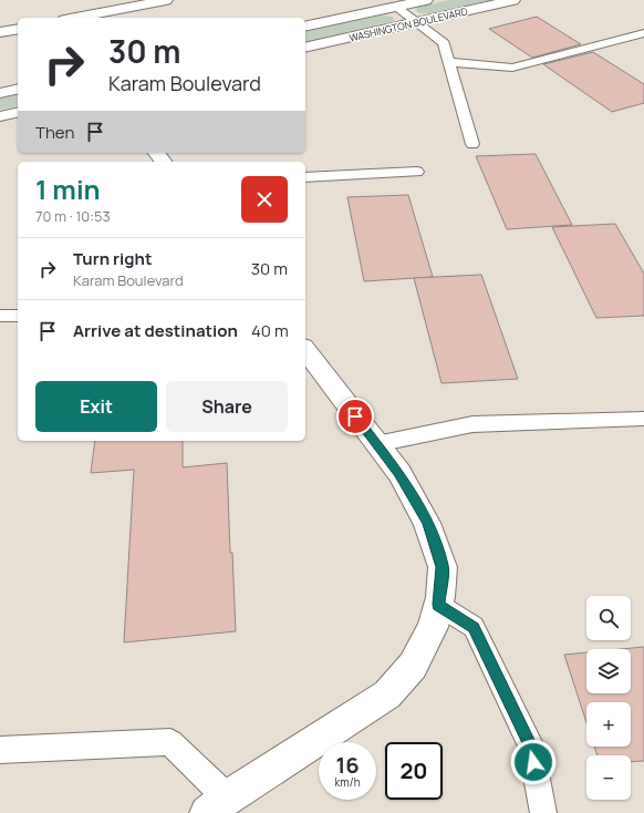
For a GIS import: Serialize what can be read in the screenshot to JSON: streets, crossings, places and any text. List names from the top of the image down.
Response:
{
  "streets": {
    "street": ["WASHINGTON BOULEVARD"]
  },
  "page": {
    "turn": ["30 m", "Karam Boulevard"],
    "then": "Then",
    "heading": ["1 min", "70 m · 10:53"],
    "list": [
      {
        "name": "Turn right",
        "note": "Karam Boulevard",
        "value": "30 m"
      },
      {
        "name": "Arrive at destination",
        "value": "40 m"
      }
    ],
    "buttons": ["Exit", "Share"],
    "map_buttons": ["+", "−"],
    "speed": "16 km/h",
    "limit": "20"
  }
}
